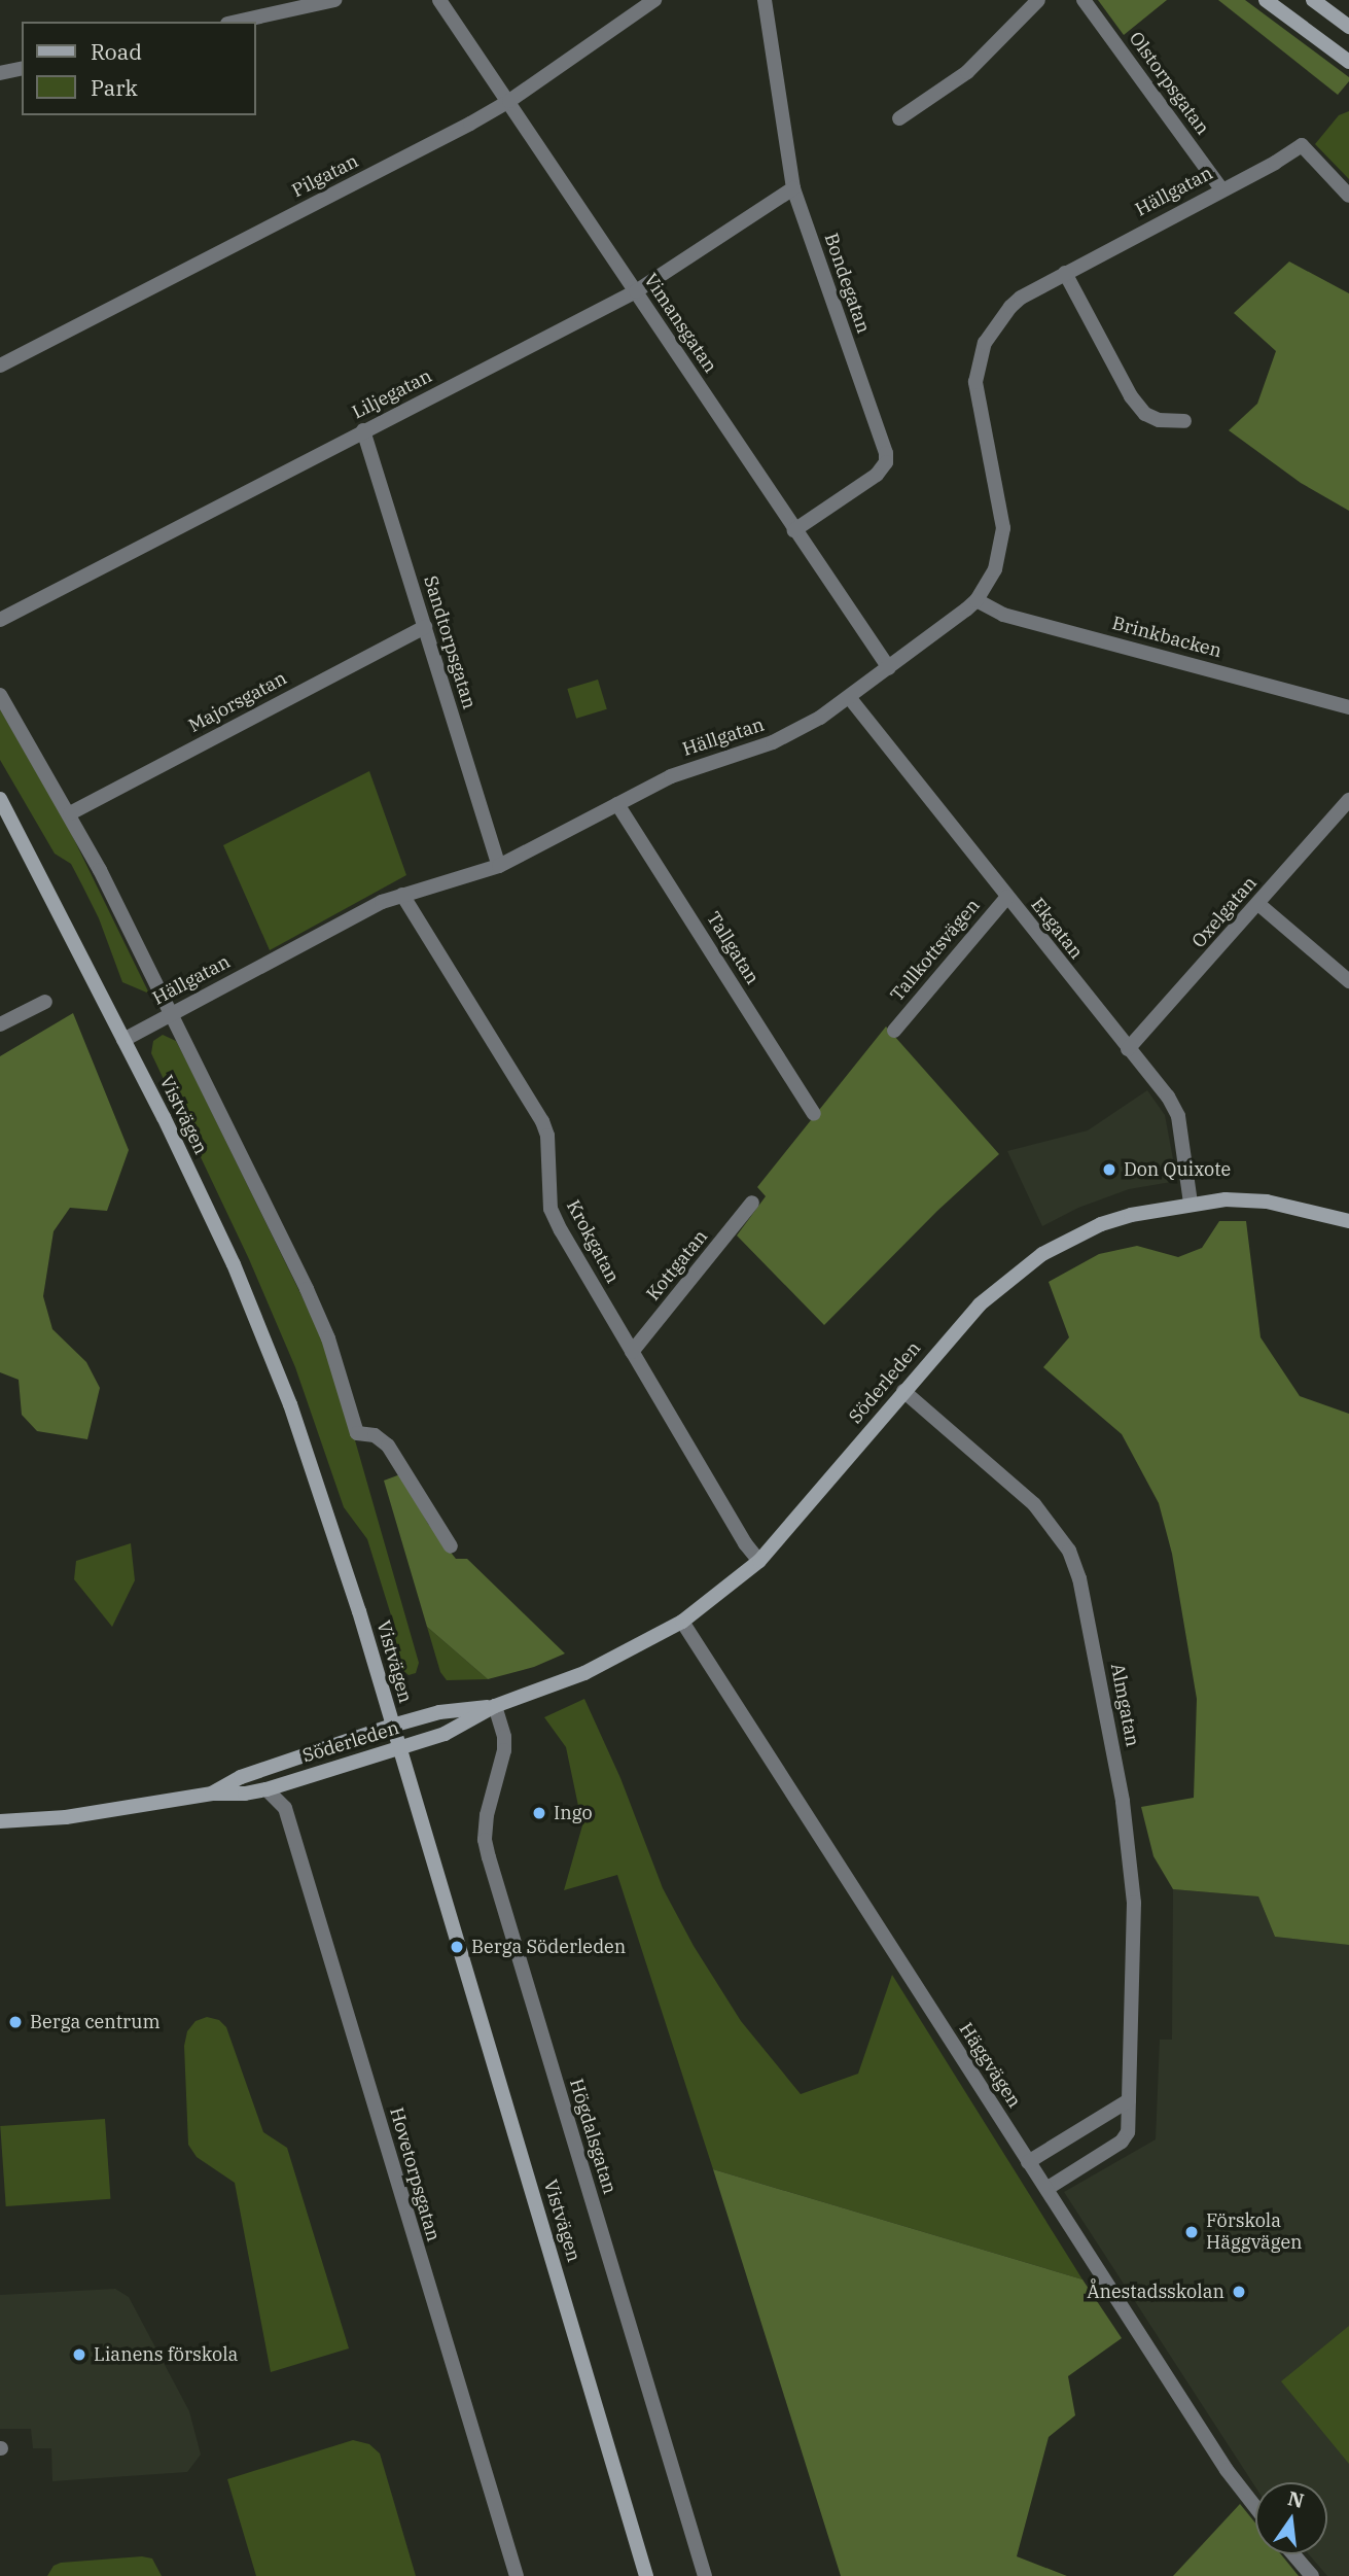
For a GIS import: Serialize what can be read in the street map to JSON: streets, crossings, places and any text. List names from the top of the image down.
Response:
{
  "streets": {
    "main road": ["Vistvägen", "Söderleden"],
    "street": [
      "Olstorpsgatan",
      "Pilgatan",
      "Hällgatan",
      "Bondegatan",
      "Vimansgatan",
      "Liljegatan",
      "Brinkbacken",
      "Sandtorpsgatan",
      "Majorsgatan",
      "Oxelgatan",
      "Ekgatan",
      "Tallgatan",
      "Tallkottsvägen",
      "Krokgatan",
      "Kottgatan",
      "Almgatan",
      "Häggvägen",
      "Högdalsgatan",
      "Hovetorpsgatan"
    ]
  },
  "crossings": [
    ["Olstorpsgatan", "Hällgatan"],
    ["Pilgatan", "Vimansgatan"],
    ["Hällgatan", "Vimansgatan"],
    ["Hällgatan", "Brinkbacken"],
    ["Hällgatan", "Sandtorpsgatan"],
    ["Hällgatan", "Ekgatan"],
    ["Hällgatan", "Tallgatan"],
    ["Hällgatan", "Vistvägen"],
    ["Hällgatan", "Krokgatan"],
    ["Bondegatan", "Vimansgatan"],
    ["Bondegatan", "Liljegatan"],
    ["Vimansgatan", "Liljegatan"],
    ["Liljegatan", "Sandtorpsgatan"],
    ["Sandtorpsgatan", "Majorsgatan"],
    ["Majorsgatan", "Vistvägen"],
    ["Oxelgatan", "Ekgatan"],
    ["Ekgatan", "Tallkottsvägen"],
    ["Ekgatan", "Söderleden"],
    ["Vistvägen", "Söderleden"],
    ["Krokgatan", "Kottgatan"],
    ["Krokgatan", "Söderleden"],
    ["Söderleden", "Almgatan"],
    ["Söderleden", "Häggvägen"],
    ["Söderleden", "Högdalsgatan"],
    ["Söderleden", "Hovetorpsgatan"],
    ["Almgatan", "Häggvägen"]
  ],
  "places": [
    "Don Quixote",
    "Ingo",
    "Berga Söderleden",
    "Berga centrum",
    "Förskola Häggvägen",
    "Ånestadsskolan",
    "Lianens förskola"
  ],
  "legend": ["Road", "Park"],
  "north": "top"
}
